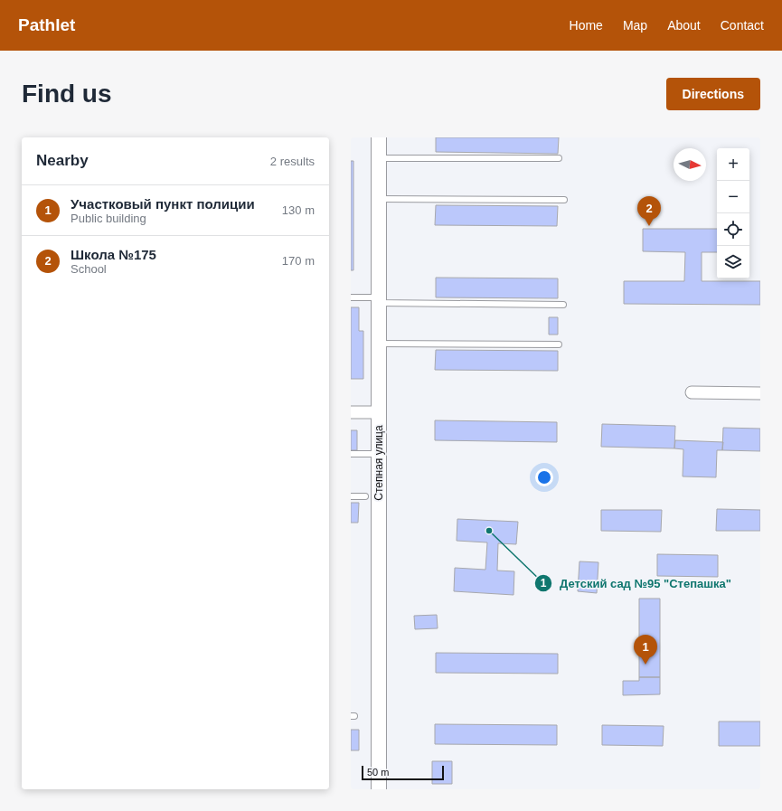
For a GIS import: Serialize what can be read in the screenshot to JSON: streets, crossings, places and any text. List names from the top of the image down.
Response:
{
  "streets": {
    "street": ["Степная улица"]
  },
  "places": ["Детский сад №95 \"Степашка\""],
  "scale_bar": "50 m",
  "north": "right",
  "page": {
    "header": "Pathlet",
    "nav": [
      "Home",
      "Map",
      "About",
      "Contact"
    ],
    "buttons": "Directions",
    "title": "Find us",
    "heading": ["Nearby", "2 results"],
    "map_buttons": ["+", "−"],
    "list": [
      {
        "mark": "1",
        "name": "Участковый пункт полиции",
        "note": "Public building",
        "value": "130 m"
      },
      {
        "mark": "2",
        "name": "Школа №175",
        "note": "School",
        "value": "170 m"
      }
    ],
    "pins": ["2", "1"],
    "scale": "50 m"
  }
}
